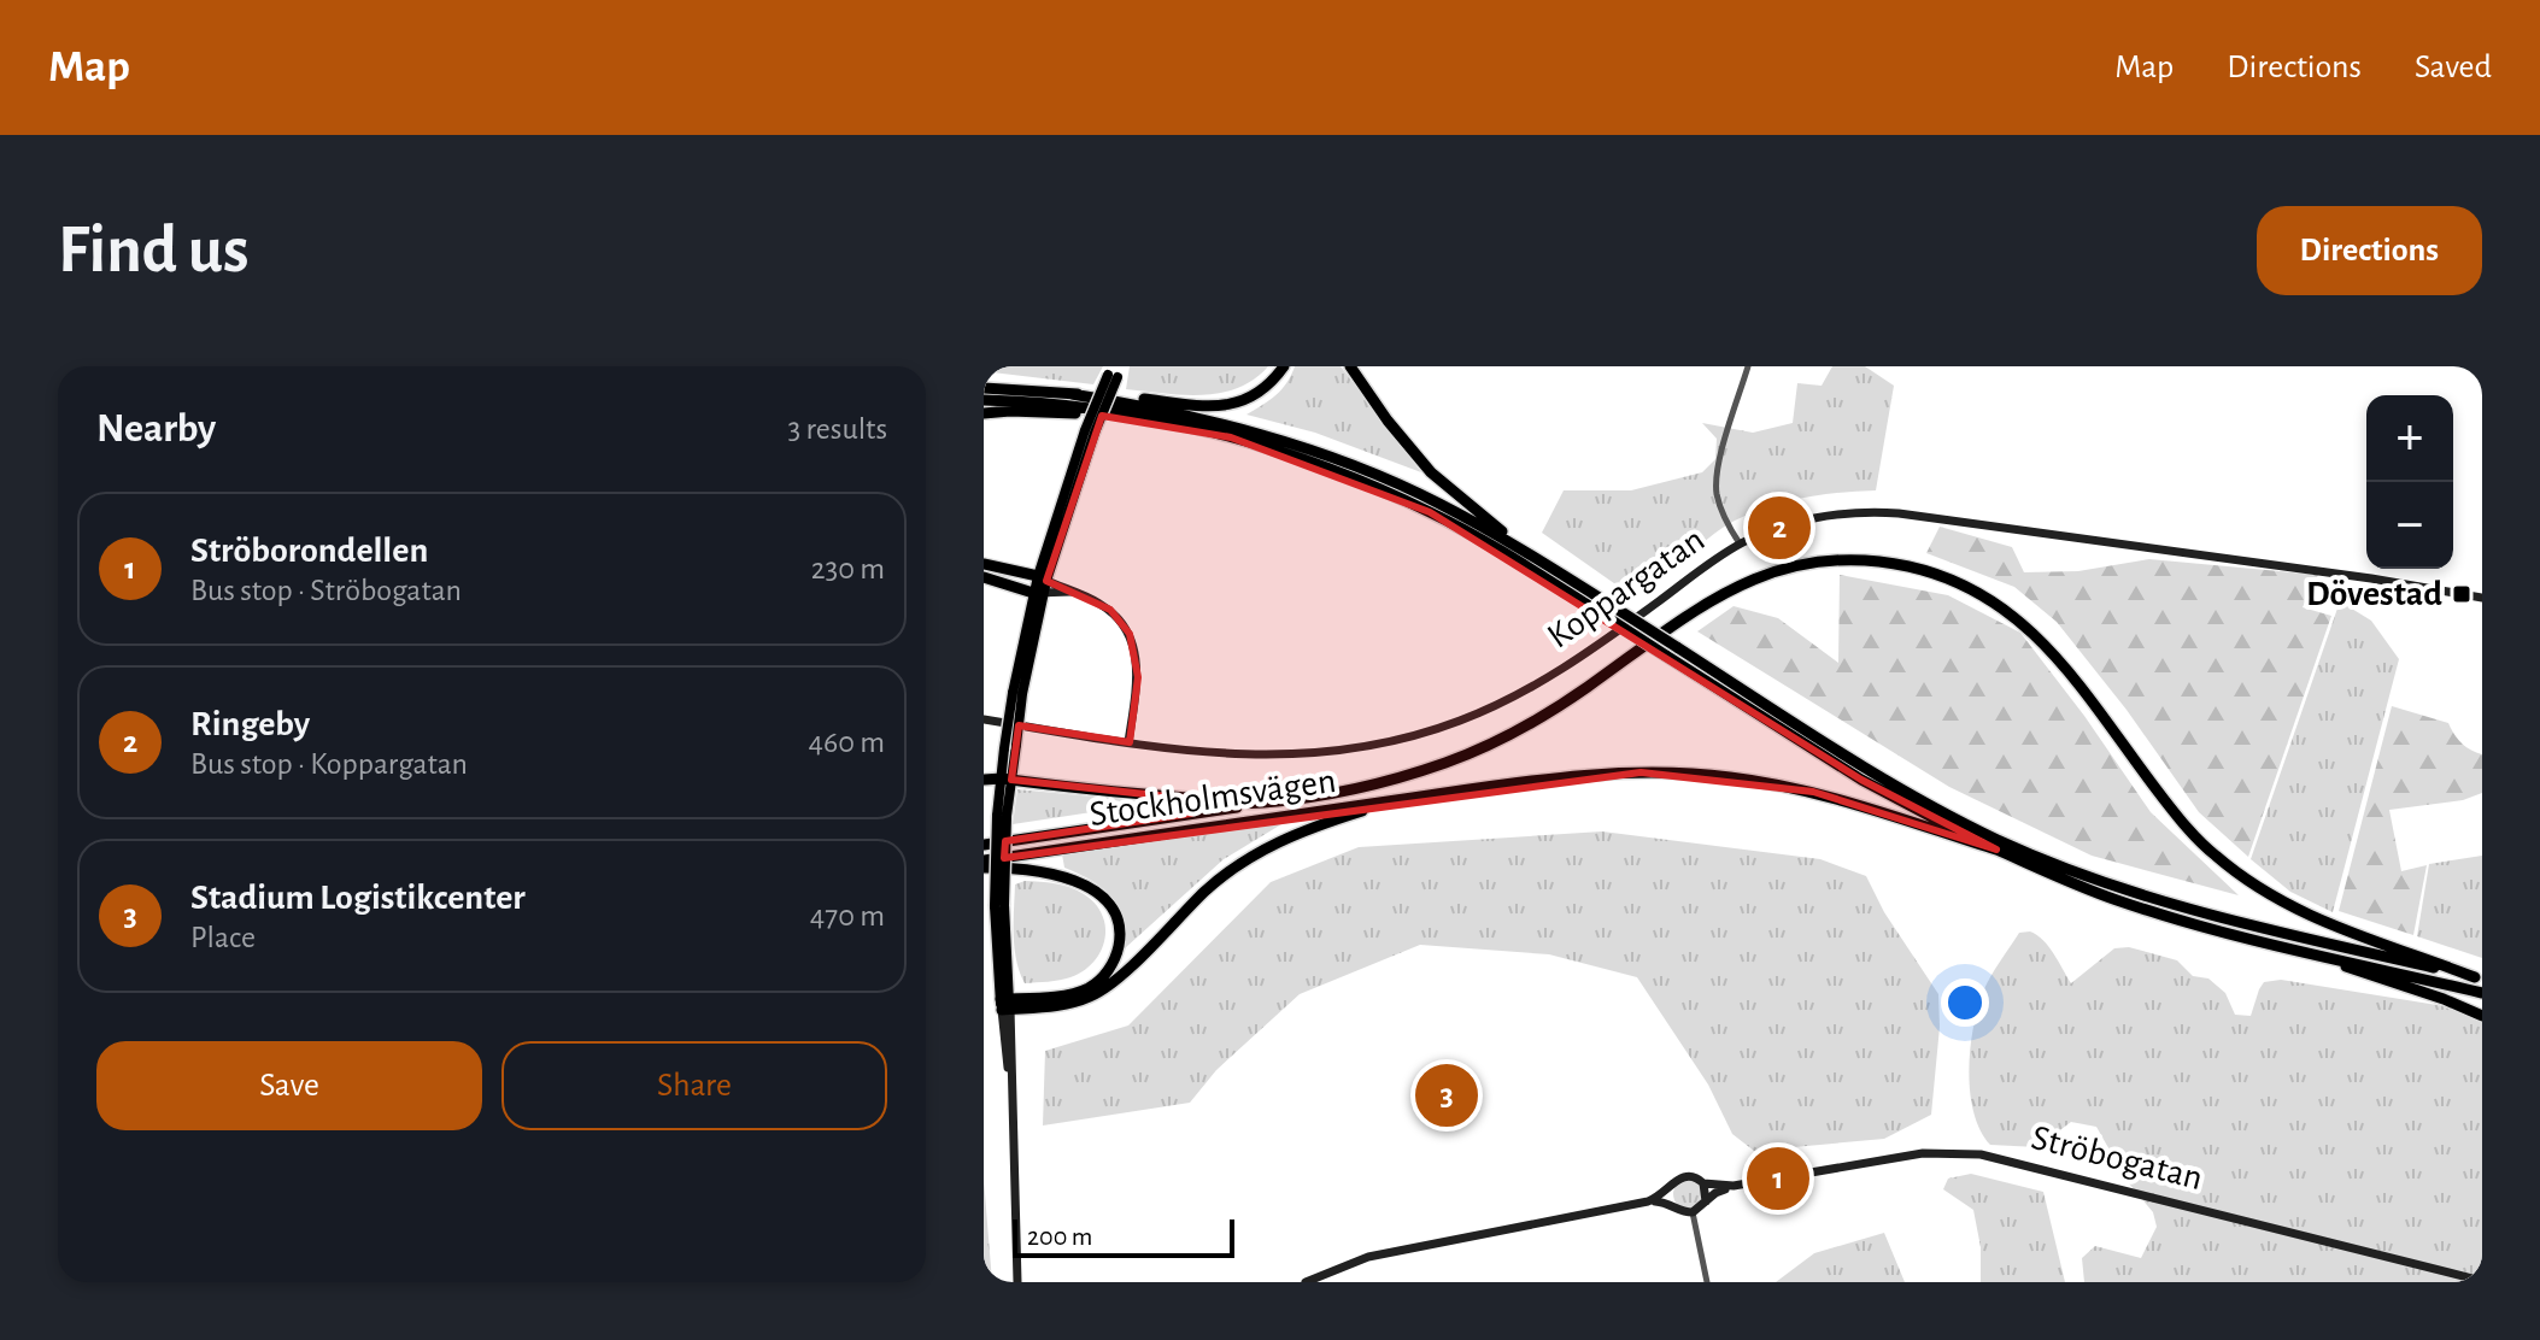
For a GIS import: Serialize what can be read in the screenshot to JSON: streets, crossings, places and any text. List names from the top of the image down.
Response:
{
  "streets": {
    "highway": ["Stockholmsvägen"],
    "street": ["Koppargatan", "Ströbogatan"]
  },
  "places": {
    "transit": ["Dövestad"]
  },
  "scale_bar": "200 m",
  "page": {
    "header": "Map",
    "nav": ["Map", "Directions", "Saved"],
    "buttons": [
      "Directions",
      ["Save", "Share"]
    ],
    "title": "Find us",
    "heading": ["Nearby", "3 results"],
    "map_buttons": ["+", "−"],
    "list": [
      {
        "mark": "1",
        "name": "Ströborondellen",
        "note": "Bus stop · Ströbogatan",
        "value": "230 m"
      },
      {
        "mark": "2",
        "name": "Ringeby",
        "note": "Bus stop · Koppargatan",
        "value": "460 m"
      },
      {
        "mark": "3",
        "name": "Stadium Logistikcenter",
        "note": "Place",
        "value": "470 m"
      }
    ],
    "pins": ["2", "3", "1"],
    "scale": "200 m"
  }
}
